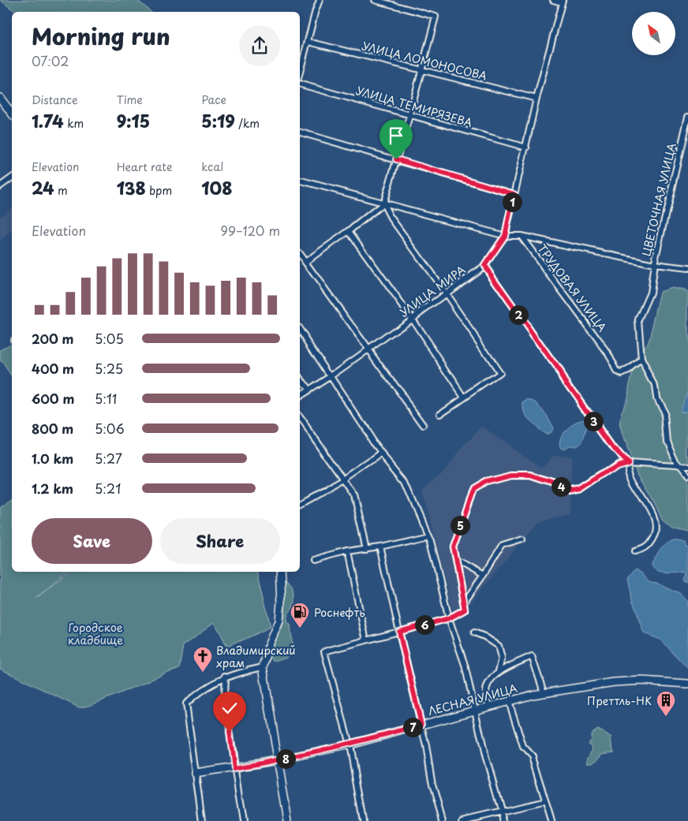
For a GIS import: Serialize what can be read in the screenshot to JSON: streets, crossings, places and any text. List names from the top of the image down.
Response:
{
  "streets": {
    "street": [
      "УЛИЦА ЛОМОНОСОВА",
      "УЛИЦА ТЕМИРЯЗЕВА",
      "ЦВЕТОЧНАЯ УЛИЦА",
      "ТРУДОВАЯ УЛИЦА",
      "УЛИЦА МИРА",
      "ЛЕСНАЯ УЛИЦА"
    ]
  },
  "crossings": [
    ["УЛИЦА ЛОМОНОСОВА", "УЛИЦА МИРА"],
    ["УЛИЦА ТЕМИРЯЗЕВА", "УЛИЦА МИРА"],
    ["ЦВЕТОЧНАЯ УЛИЦА", "ТРУДОВАЯ УЛИЦА"]
  ],
  "parks": ["Городское кладбище"],
  "places": {
    "fuel station": ["Роснефть"],
    "church": ["Владимирский храм"],
    "building": ["Преттль-НК"]
  },
  "north": "top left",
  "page": {
    "heading": ["Morning run", "07:02"],
    "stats": [
      ["Distance", "1.74 km"],
      ["Time", "9:15"],
      ["Pace", "5:19 /km"],
      ["Elevation", "24 m"],
      ["Heart rate", "138 bpm"],
      ["kcal", "108"]
    ],
    "pins": [
      "1",
      "2",
      "3",
      "4",
      "5",
      "6",
      "7",
      "8"
    ],
    "chart": ["Elevation", "99–120 m"],
    "list": [
      {
        "name": "200 m",
        "note": "5:05"
      },
      {
        "name": "400 m",
        "note": "5:25"
      },
      {
        "name": "600 m",
        "note": "5:11"
      },
      {
        "name": "800 m",
        "note": "5:06"
      },
      {
        "name": "1.0 km",
        "note": "5:27"
      },
      {
        "name": "1.2 km",
        "note": "5:21"
      }
    ],
    "buttons": ["Save", "Share"]
  }
}
